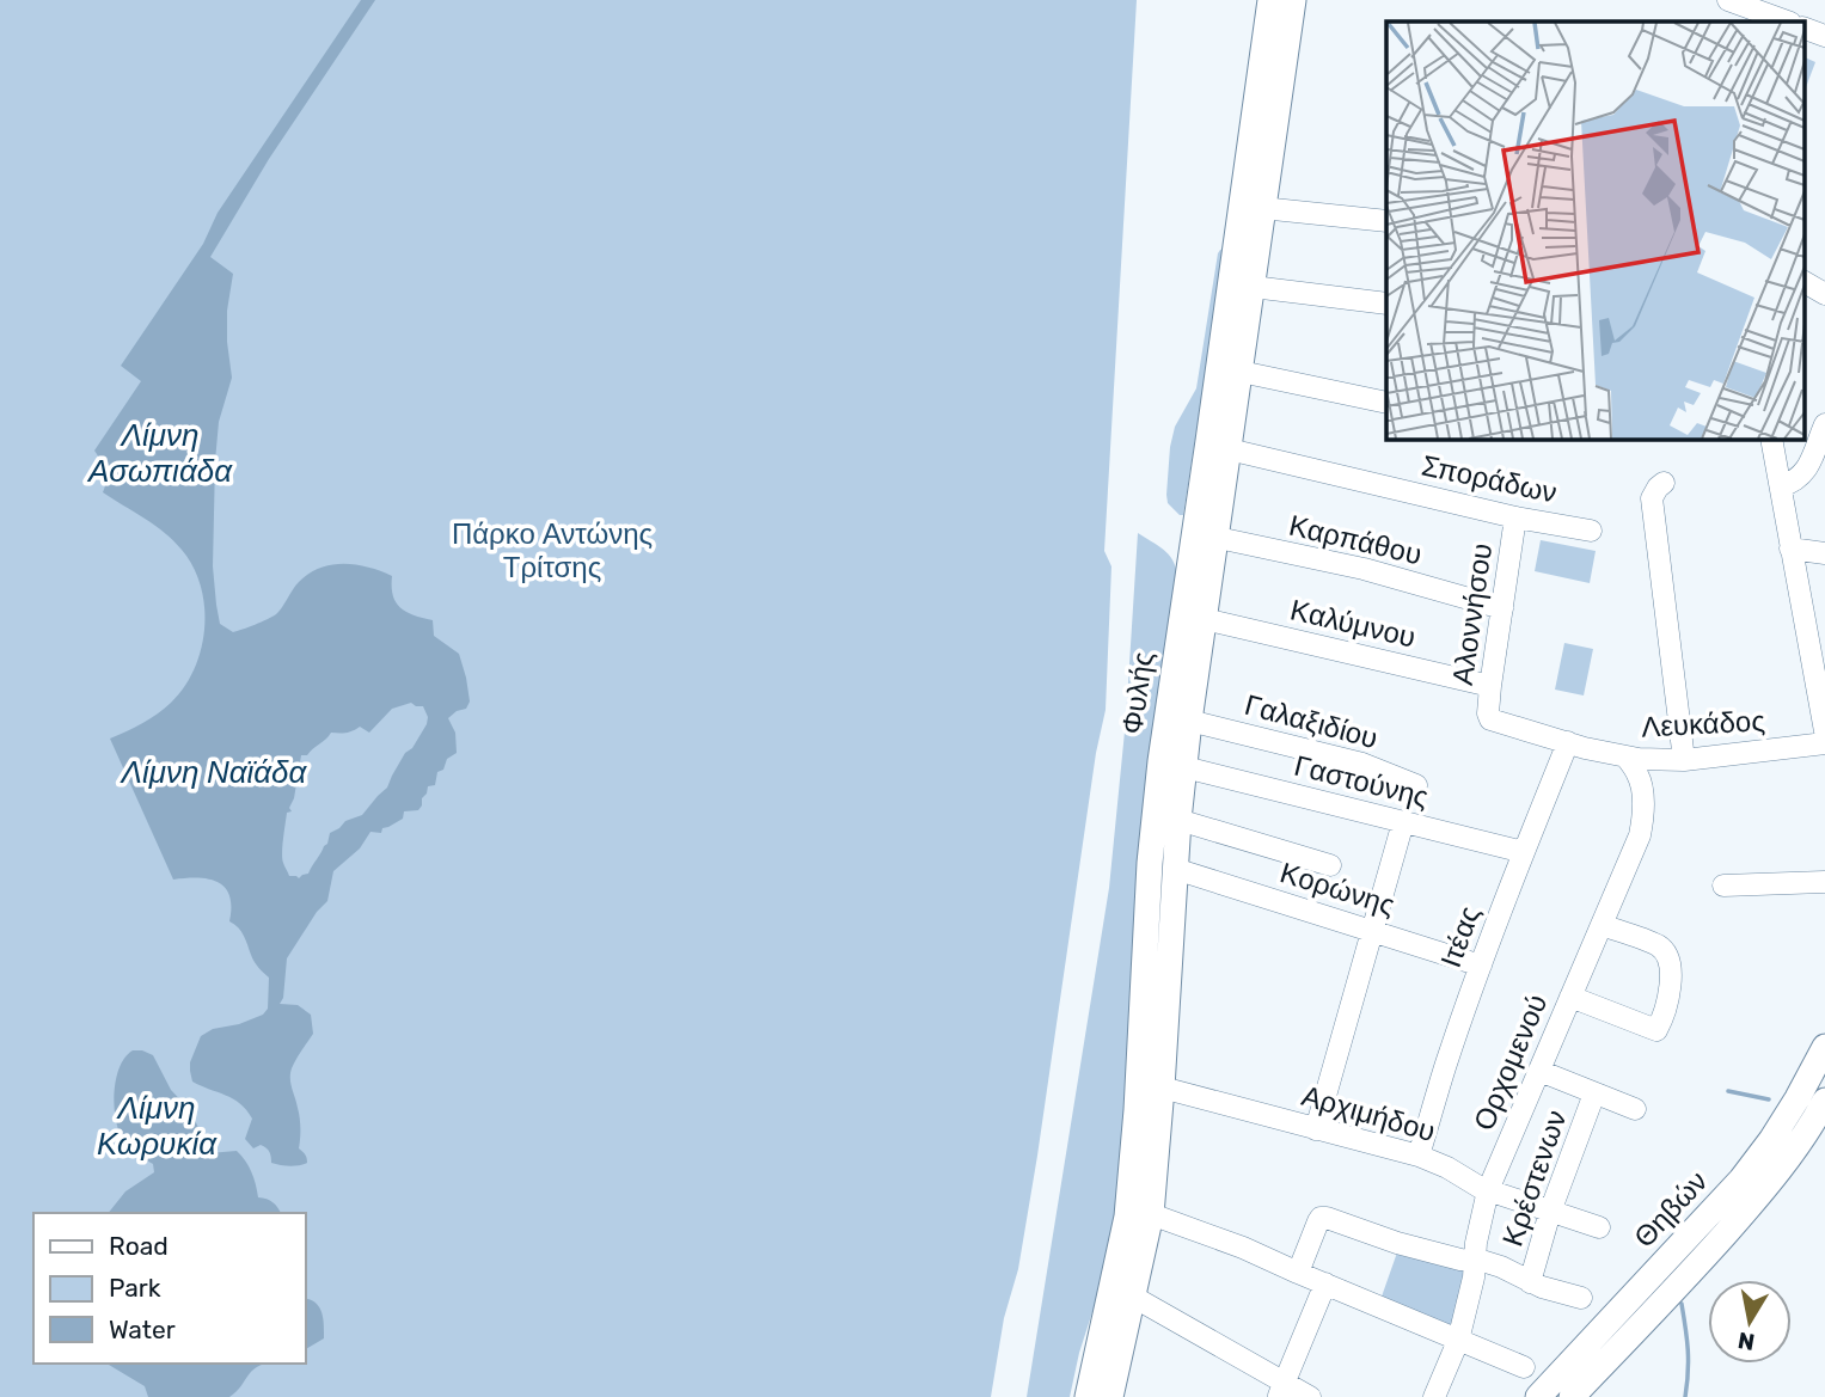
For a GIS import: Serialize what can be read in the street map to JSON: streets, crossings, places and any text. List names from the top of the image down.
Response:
{
  "streets": {
    "main road": ["Φυλής", "Θηβών"],
    "street": [
      "Σποράδων",
      "Καρπάθου",
      "Αλοννήσου",
      "Καλύμνου",
      "Γαλαξιδίου",
      "Λευκάδος",
      "Γαστούνης",
      "Κορώνης",
      "Ιτέας",
      "Ορχομενού",
      "Αρχιμήδου",
      "Κρέστενων"
    ]
  },
  "crossings": [
    ["Σποράδων", "Αλοννήσου"],
    ["Σποράδων", "Φυλής"],
    ["Καρπάθου", "Αλοννήσου"],
    ["Καρπάθου", "Φυλής"],
    ["Αλοννήσου", "Καλύμνου"],
    ["Αλοννήσου", "Λευκάδος"],
    ["Καλύμνου", "Φυλής"],
    ["Φυλής", "Γαλαξιδίου"],
    ["Φυλής", "Γαστούνης"],
    ["Φυλής", "Κορώνης"],
    ["Φυλής", "Αρχιμήδου"],
    ["Λευκάδος", "Ιτέας"],
    ["Λευκάδος", "Ορχομενού"],
    ["Γαστούνης", "Ιτέας"],
    ["Κορώνης", "Ιτέας"],
    ["Ιτέας", "Αρχιμήδου"],
    ["Ορχομενού", "Αρχιμήδου"],
    ["Αρχιμήδου", "Κρέστενων"]
  ],
  "water": ["Λίμνη Ασωπιάδα", "Λίμνη Ναϊάδα", "Λίμνη Κωρυκία"],
  "parks": ["Πάρκο Αντώνης Τρίτσης"],
  "legend": ["Road", "Park", "Water"],
  "north": "bottom"
}
